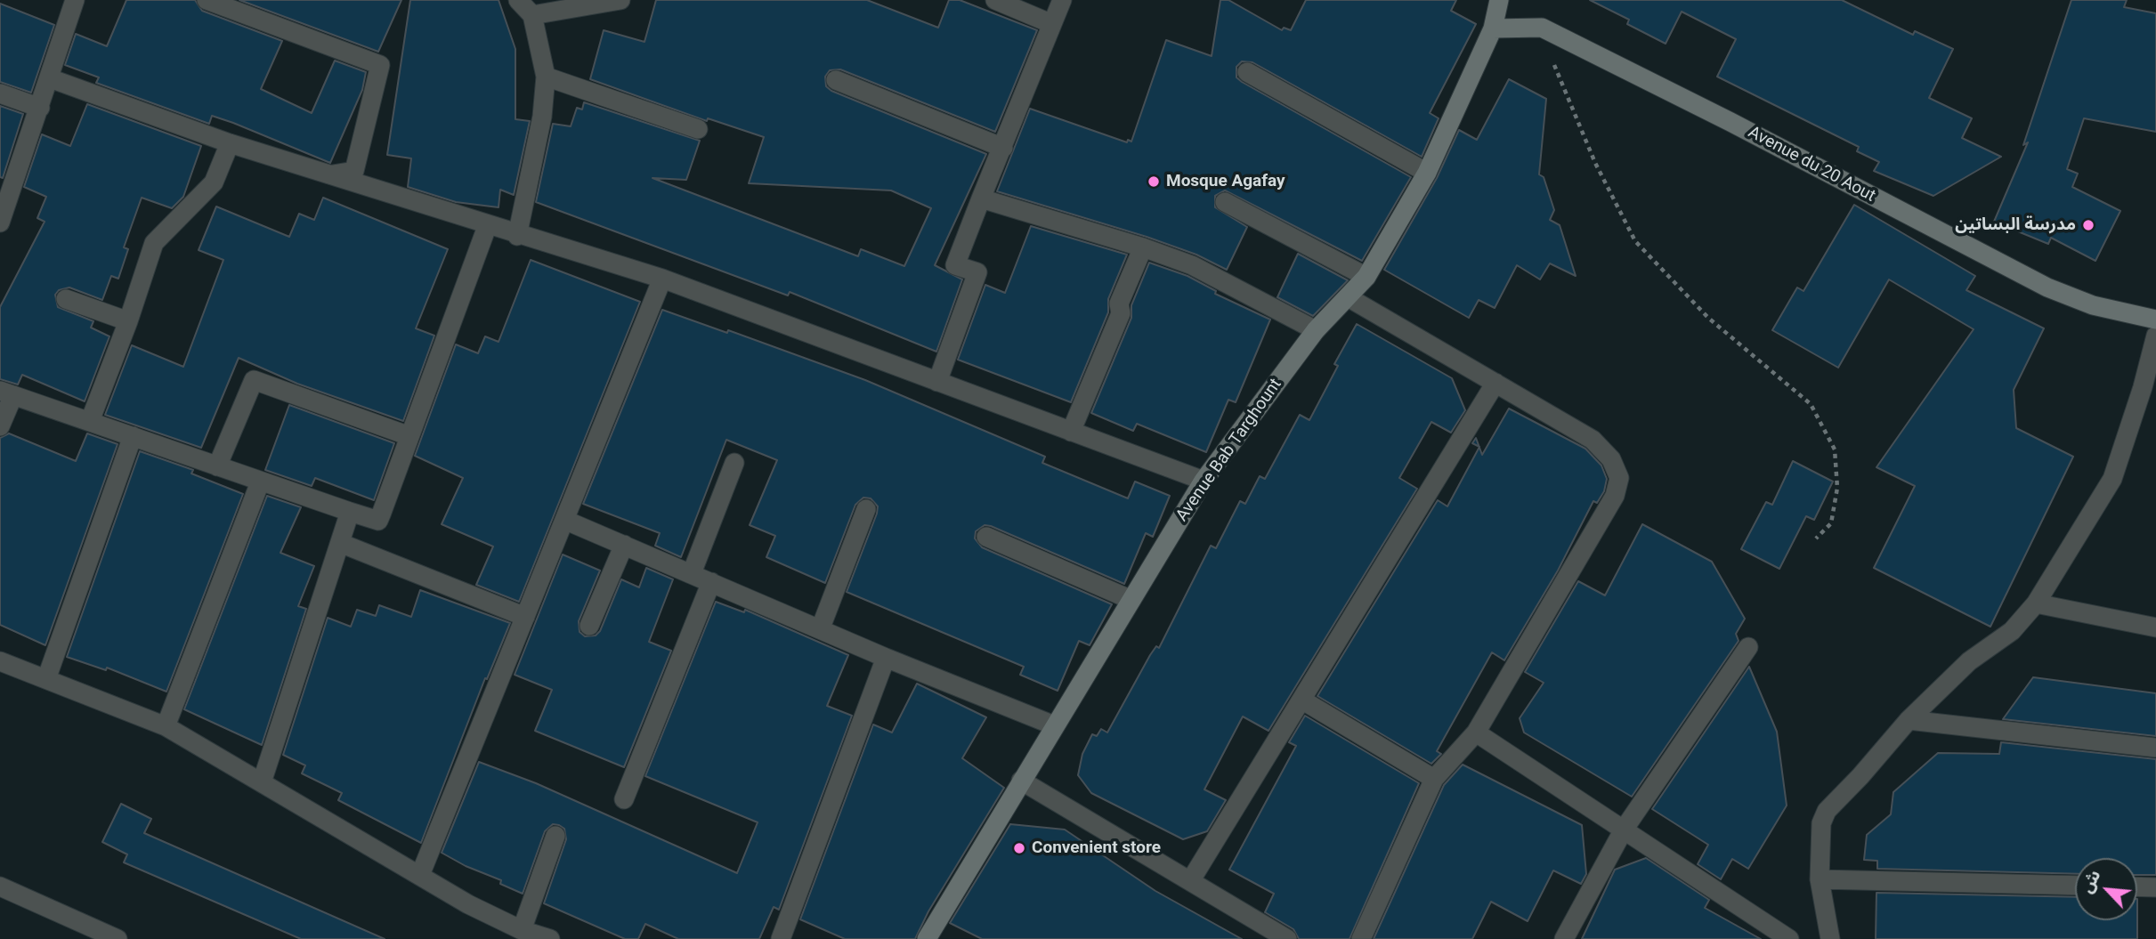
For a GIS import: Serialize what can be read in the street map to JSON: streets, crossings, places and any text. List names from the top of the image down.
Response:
{
  "streets": {
    "street": ["Avenue du 20 Aout", "Avenue Bab Targhount"]
  },
  "crossings": [
    ["Avenue du 20 Aout", "Avenue Bab Targhount"]
  ],
  "places": ["Mosque Agafay", "مدرسة البساتين", "Convenient store"],
  "north": "top left"
}
